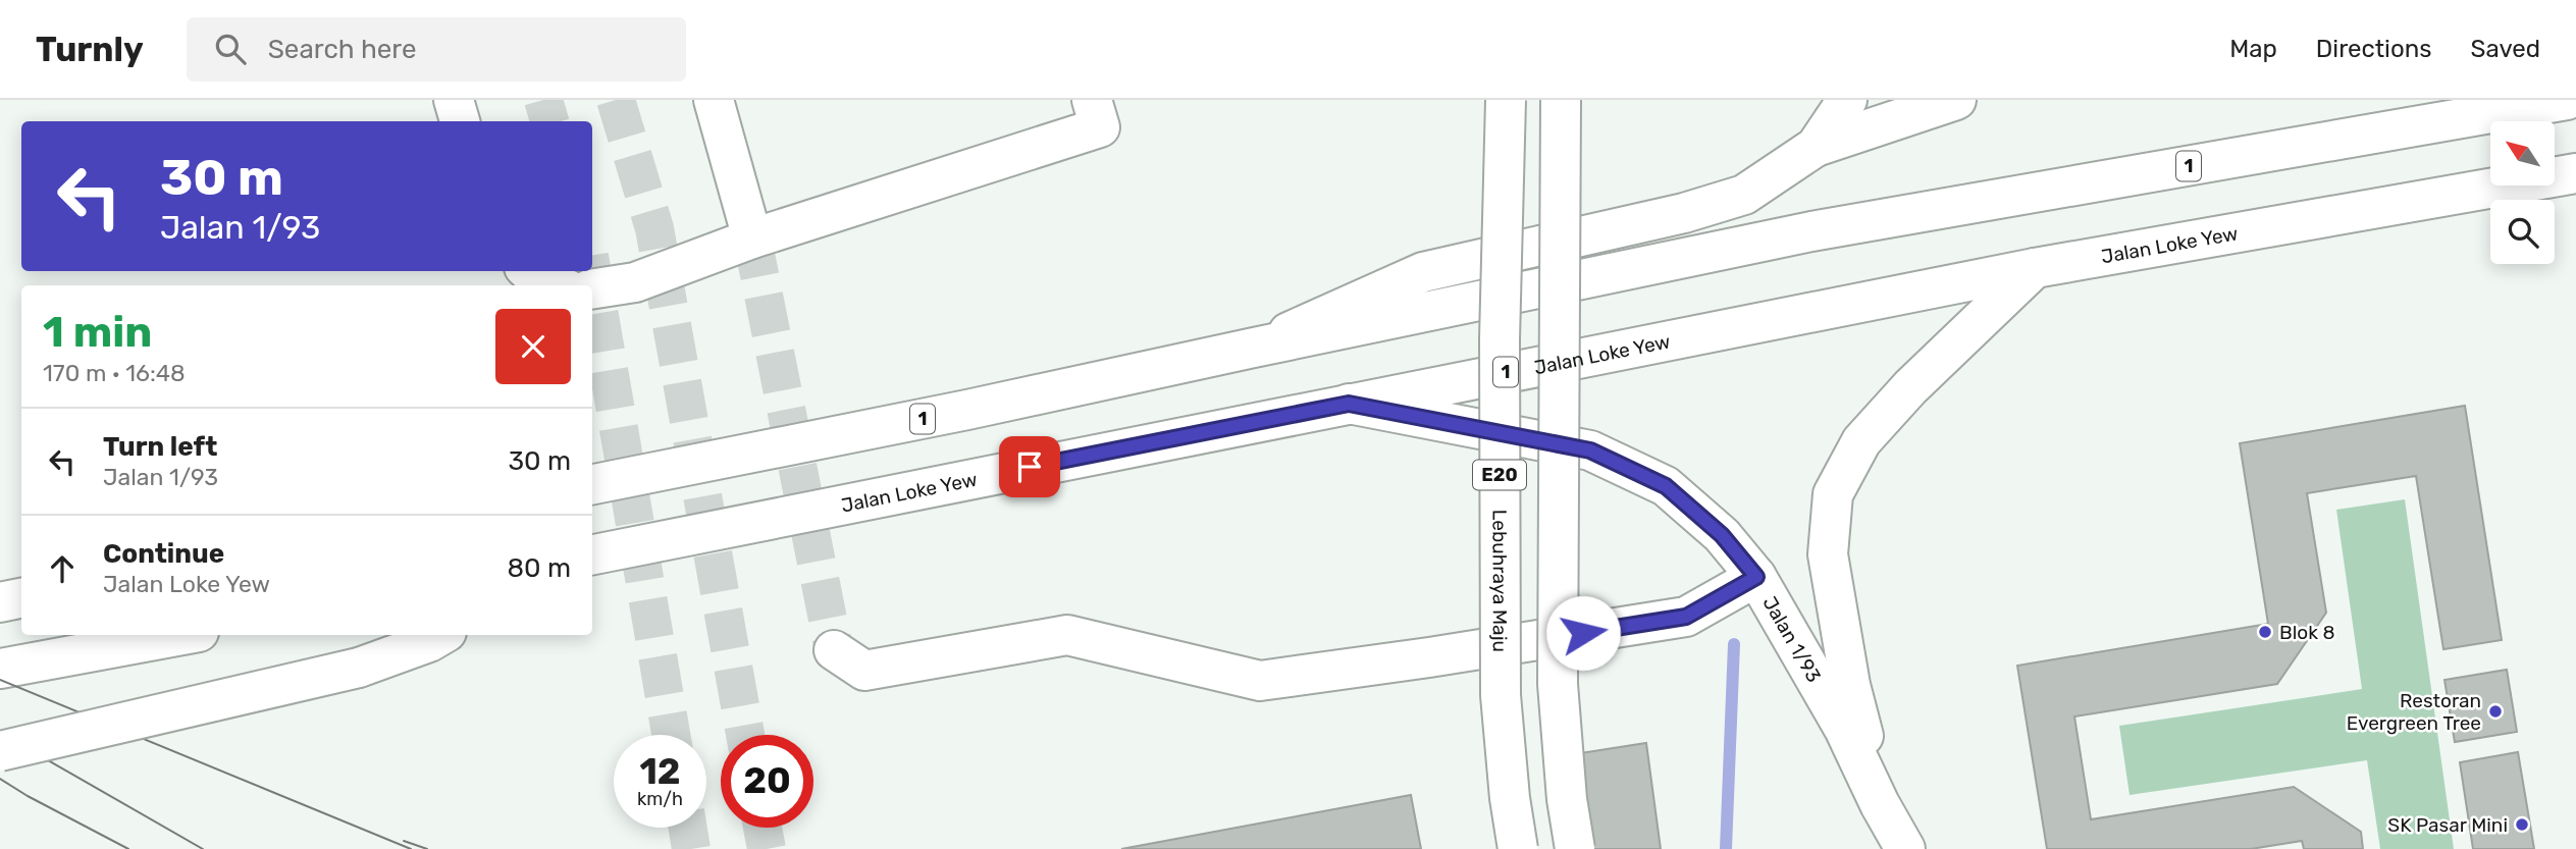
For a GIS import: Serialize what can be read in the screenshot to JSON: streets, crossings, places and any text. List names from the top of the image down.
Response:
{
  "streets": {
    "main road": [
      "1",
      "Jalan Loke Yew",
      "E20",
      "Lebuhraya Maju",
      "Jalan 1/93"
    ]
  },
  "crossings": [
    ["Jalan Loke Yew", "Jalan 1/93"]
  ],
  "places": ["Blok 8", "Restoran Evergreen Tree", "SK Pasar Mini"],
  "north": "top left",
  "page": {
    "header": "Turnly",
    "search": "Search here",
    "nav": ["Map", "Directions", "Saved"],
    "turn": ["30 m", "Jalan 1/93"],
    "heading": ["1 min", "170 m · 16:48"],
    "list": [
      {
        "name": "Turn left",
        "note": "Jalan 1/93",
        "value": "30 m"
      },
      {
        "name": "Continue",
        "note": "Jalan Loke Yew",
        "value": "80 m"
      }
    ],
    "speed": "12 km/h",
    "limit": "20"
  }
}
